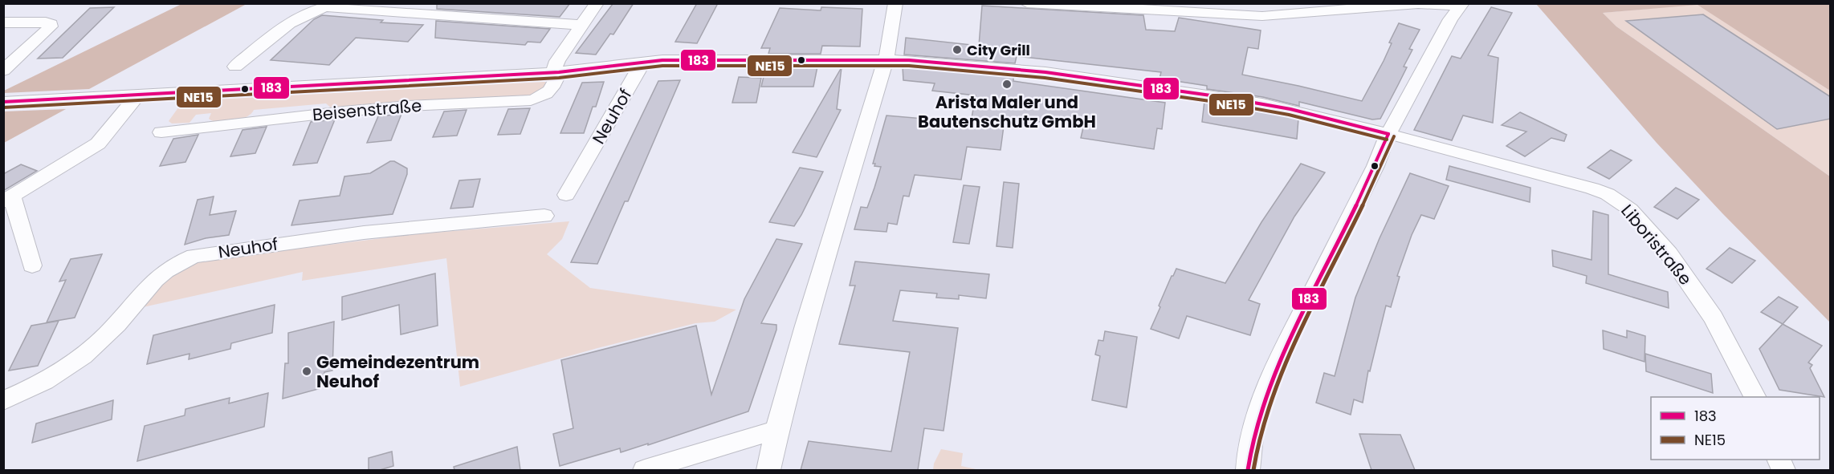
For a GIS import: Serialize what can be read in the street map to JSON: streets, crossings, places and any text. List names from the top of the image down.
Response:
{
  "streets": {
    "street": ["Beisenstraße", "Neuhof", "Liboristraße"]
  },
  "crossings": [
    ["Beisenstraße", "Neuhof"],
    ["Beisenstraße", "Liboristraße"]
  ],
  "places": ["City Grill", "Arista Maler und Bautenschutz GmbH", "Gemeindezentrum Neuhof"],
  "lines": ["transit line 183", "transit line NE15"],
  "legend": ["183", "NE15"]
}
